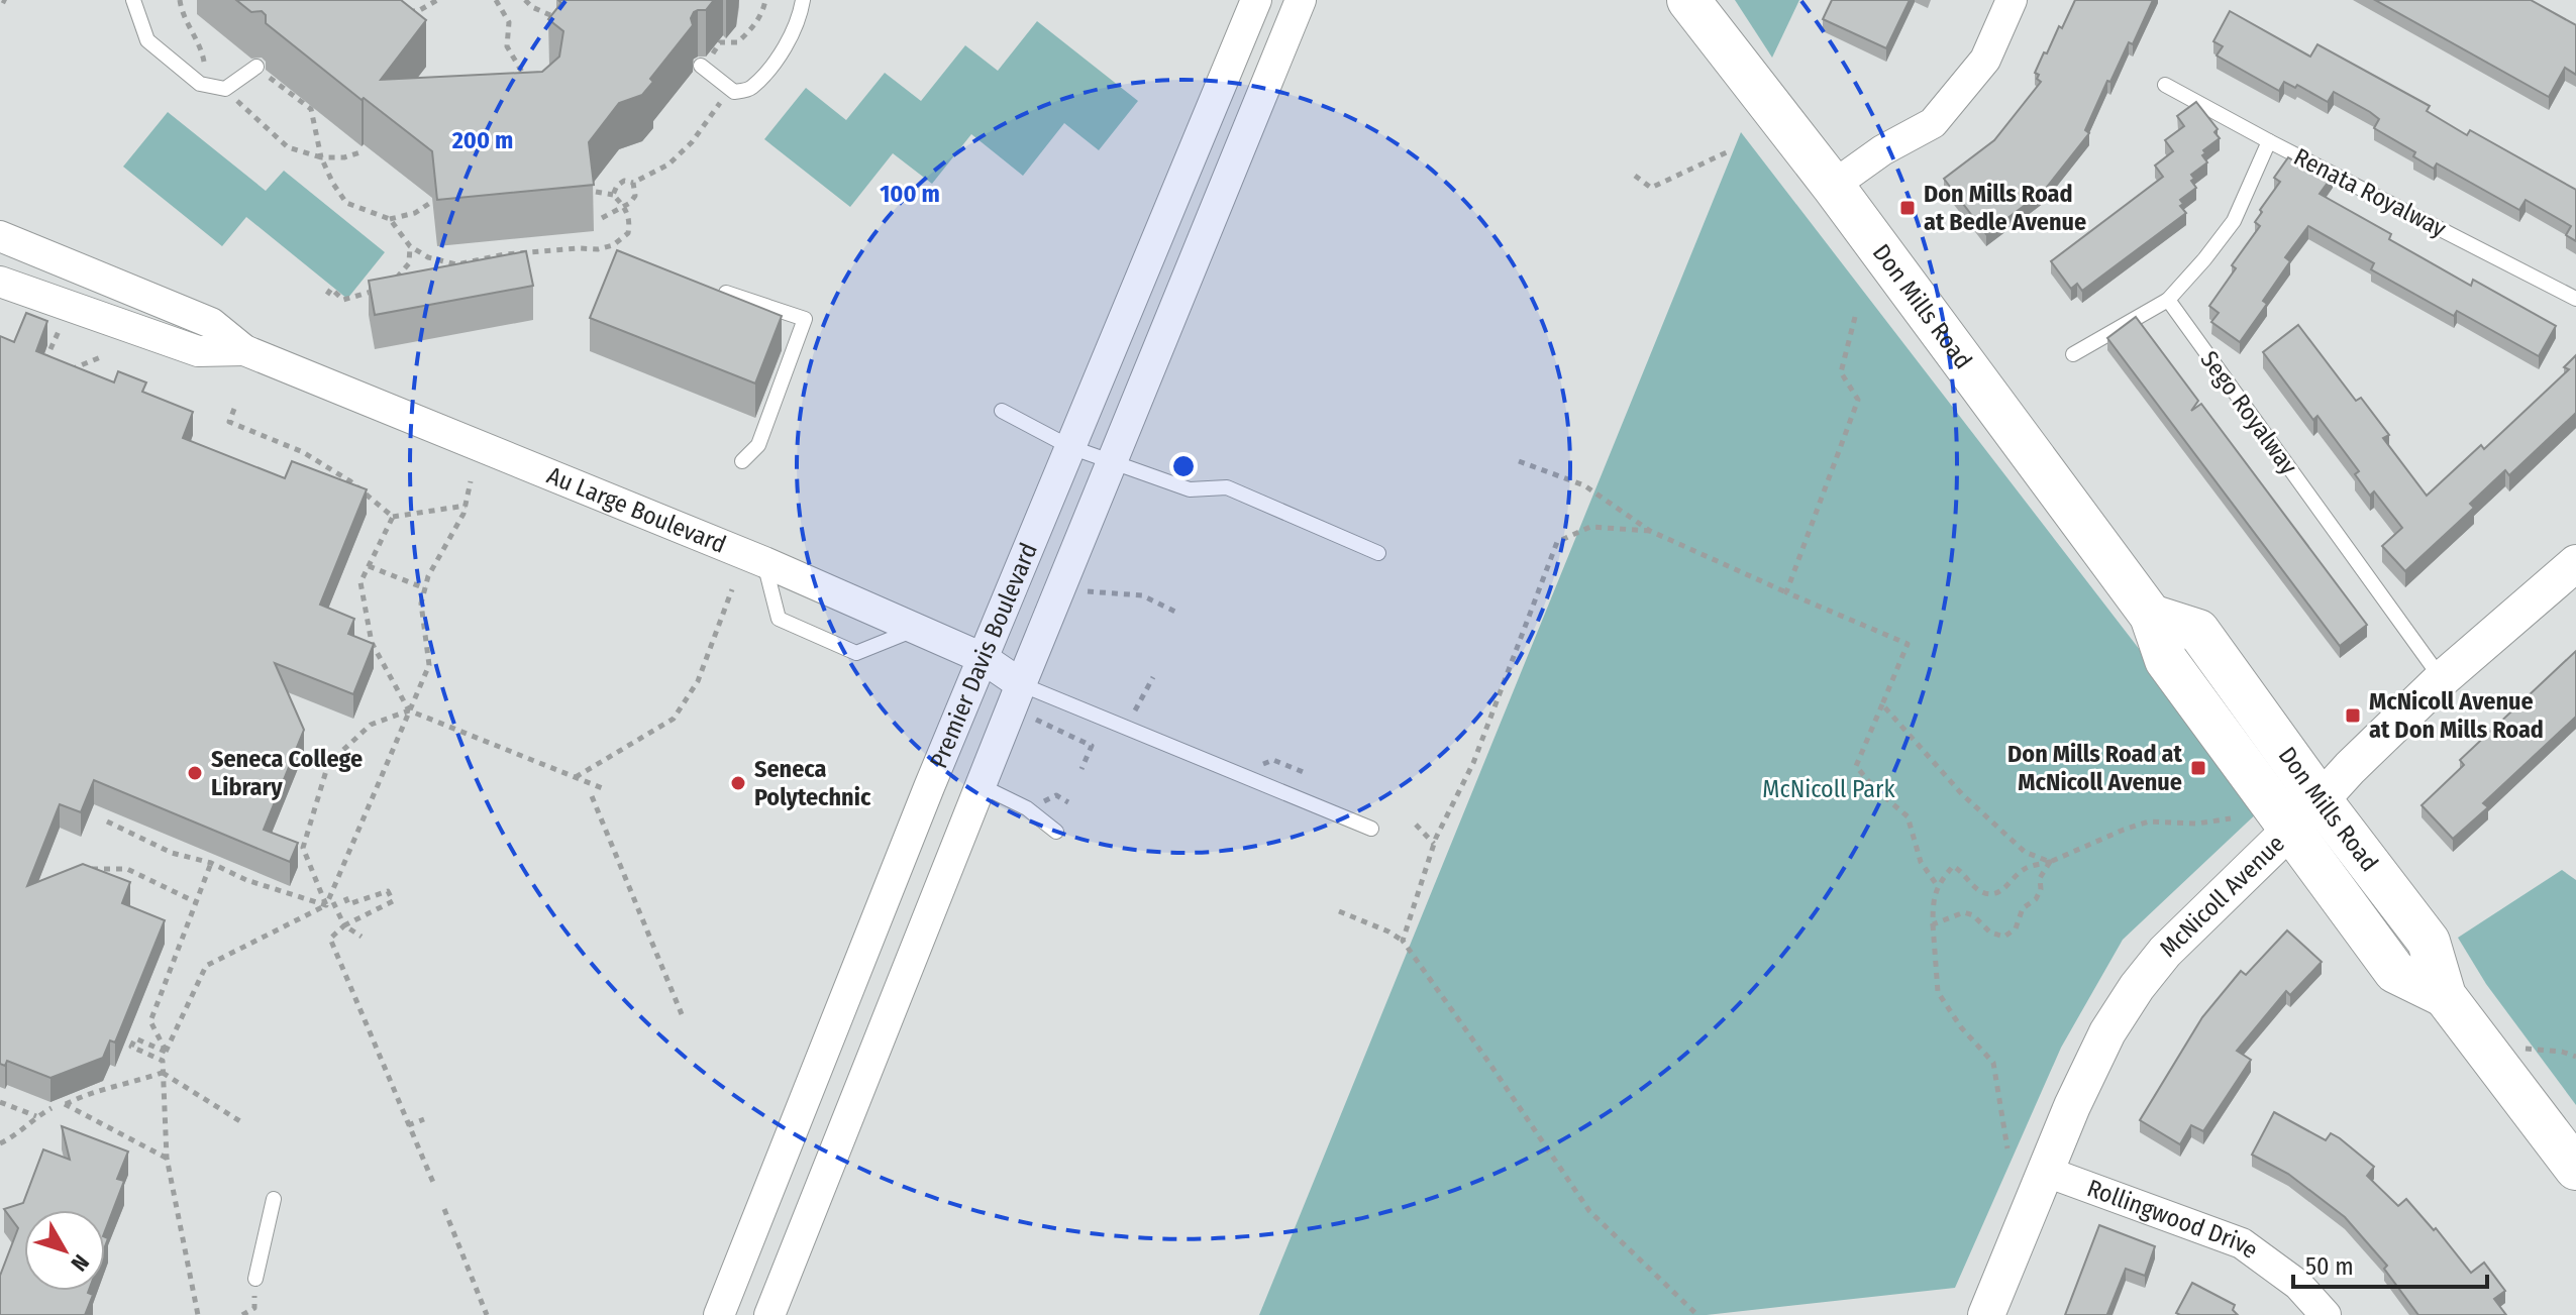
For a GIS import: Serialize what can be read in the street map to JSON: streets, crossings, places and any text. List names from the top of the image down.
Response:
{
  "streets": {
    "main road": ["Don Mills Road"],
    "street": [
      "Au Large Boulevard",
      "Premier Davis Boulevard",
      "McNicoll Avenue",
      "Rollingwood Drive"
    ],
    "lane": ["Renata Royalway", "Sego Royalway"]
  },
  "crossings": [
    ["Don Mills Road", "McNicoll Avenue"],
    ["Sego Royalway", "McNicoll Avenue"],
    ["Au Large Boulevard", "Premier Davis Boulevard"],
    ["McNicoll Avenue", "Rollingwood Drive"]
  ],
  "parks": ["McNicoll Park"],
  "places": {
    "transit": ["Don Mills Road at Bedle Avenue", "McNicoll Avenue at Don Mills Road", "Don Mills Road at McNicoll Avenue"],
    "other": ["Seneca College Library", "Seneca Polytechnic"]
  },
  "scale_bar": "50 m",
  "north": "bottom right",
  "rings": ["200 m", "100 m"]
}
